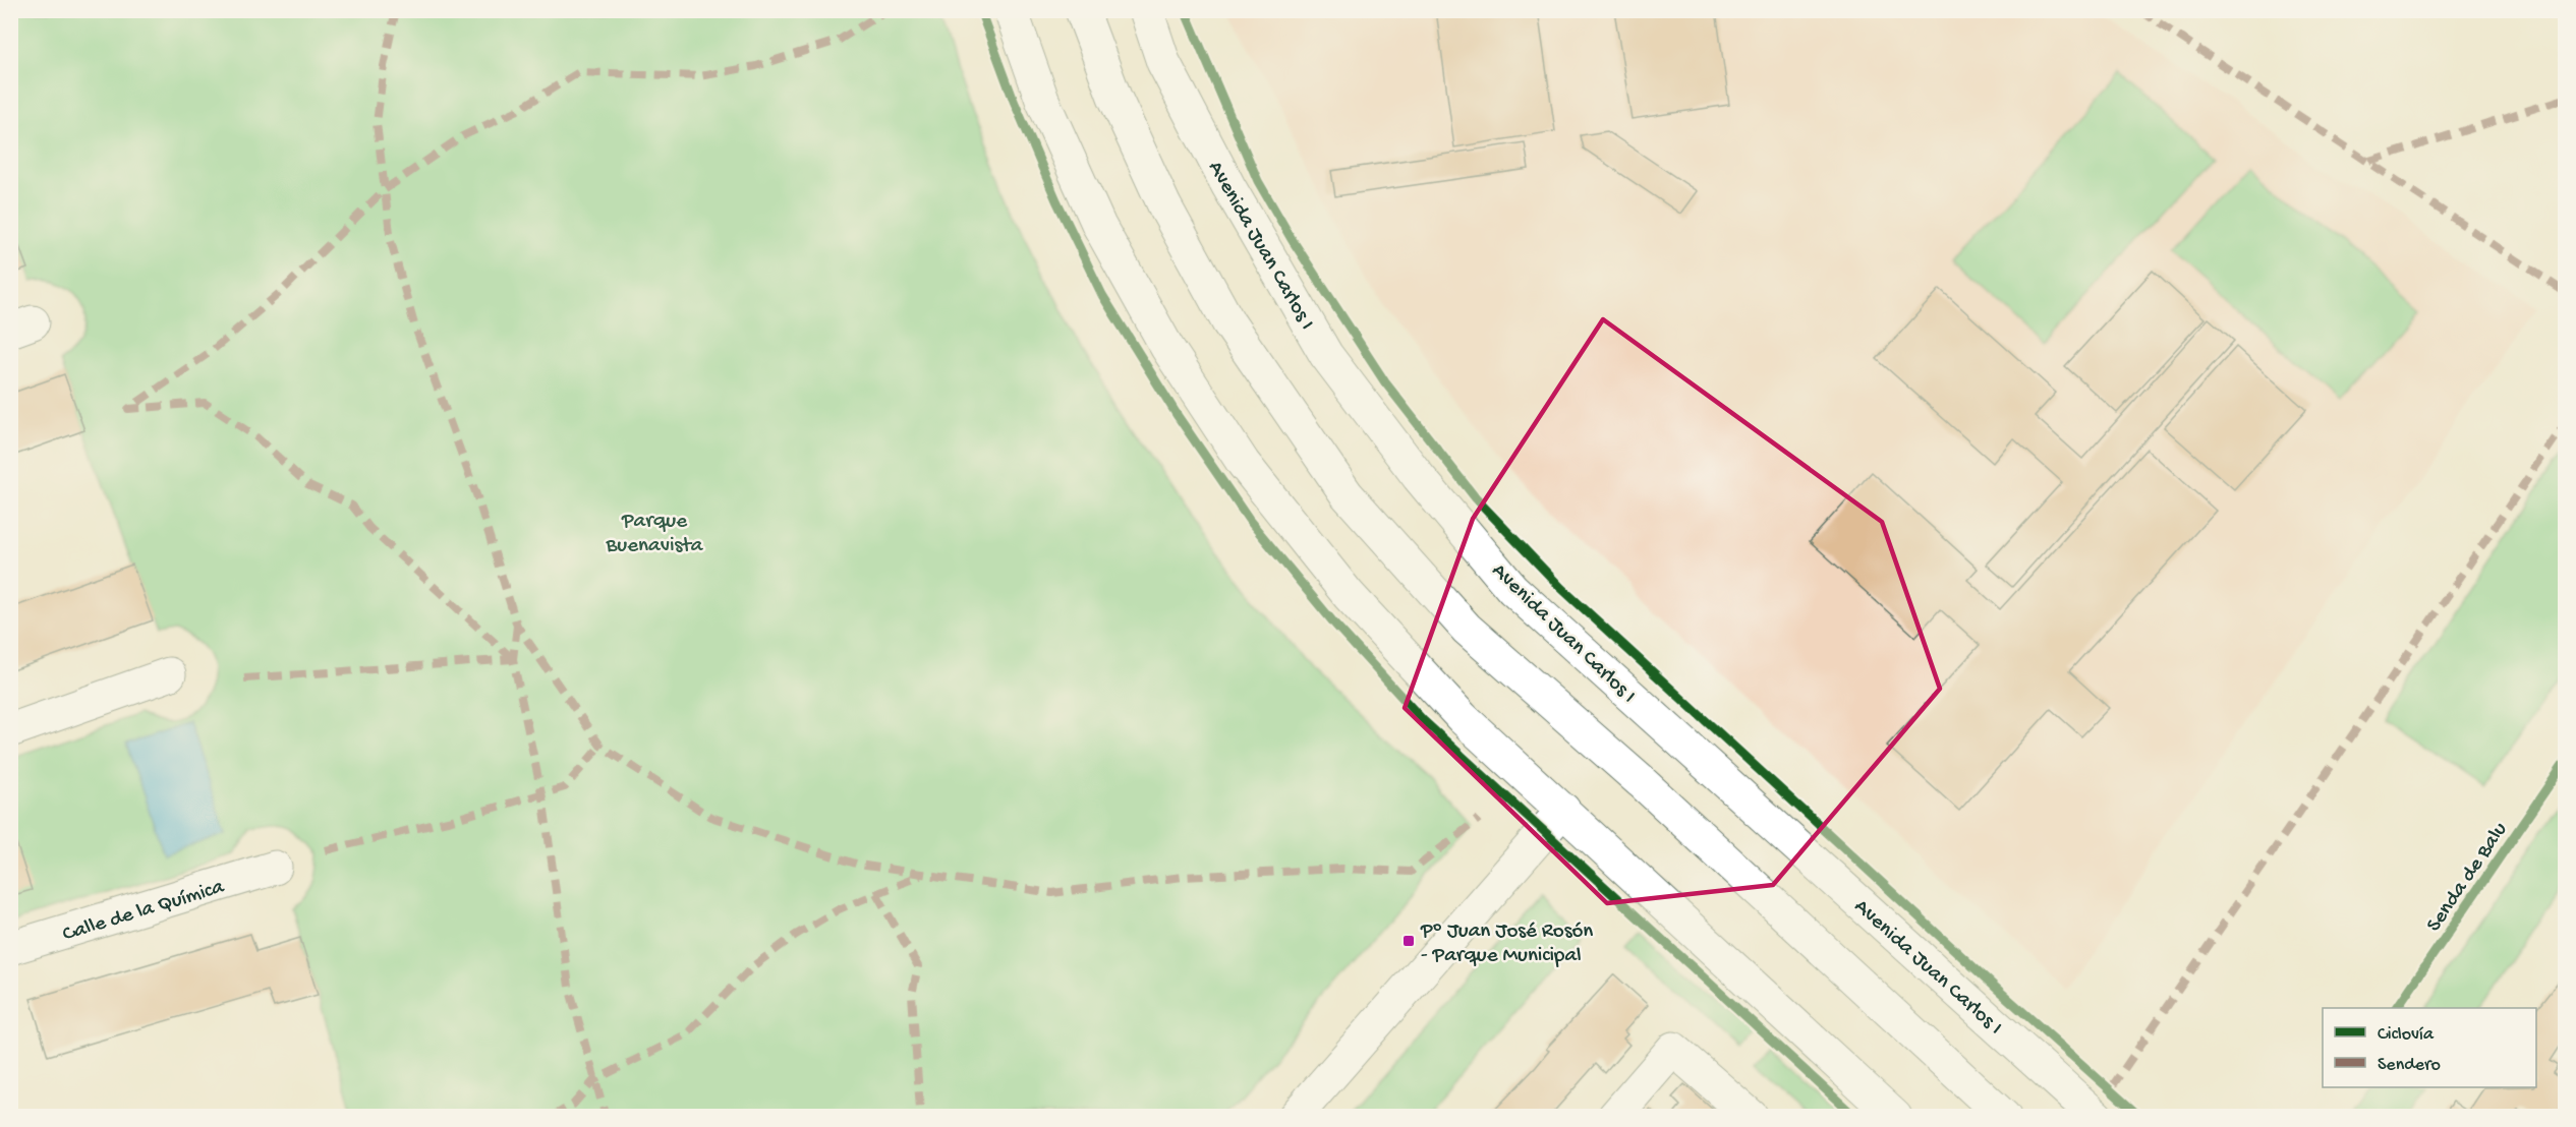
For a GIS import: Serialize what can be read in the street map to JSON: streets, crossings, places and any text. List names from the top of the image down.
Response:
{
  "streets": {
    "main road": ["Avenida Juan Carlos I", "Calle de la Química"],
    "cycle path": ["Senda de Balu"]
  },
  "parks": ["Parque Buenavista"],
  "places": {
    "transit": ["Pº Juan José Rosón - Parque Municipal"]
  },
  "legend": ["Ciclovía", "Sendero"]
}
